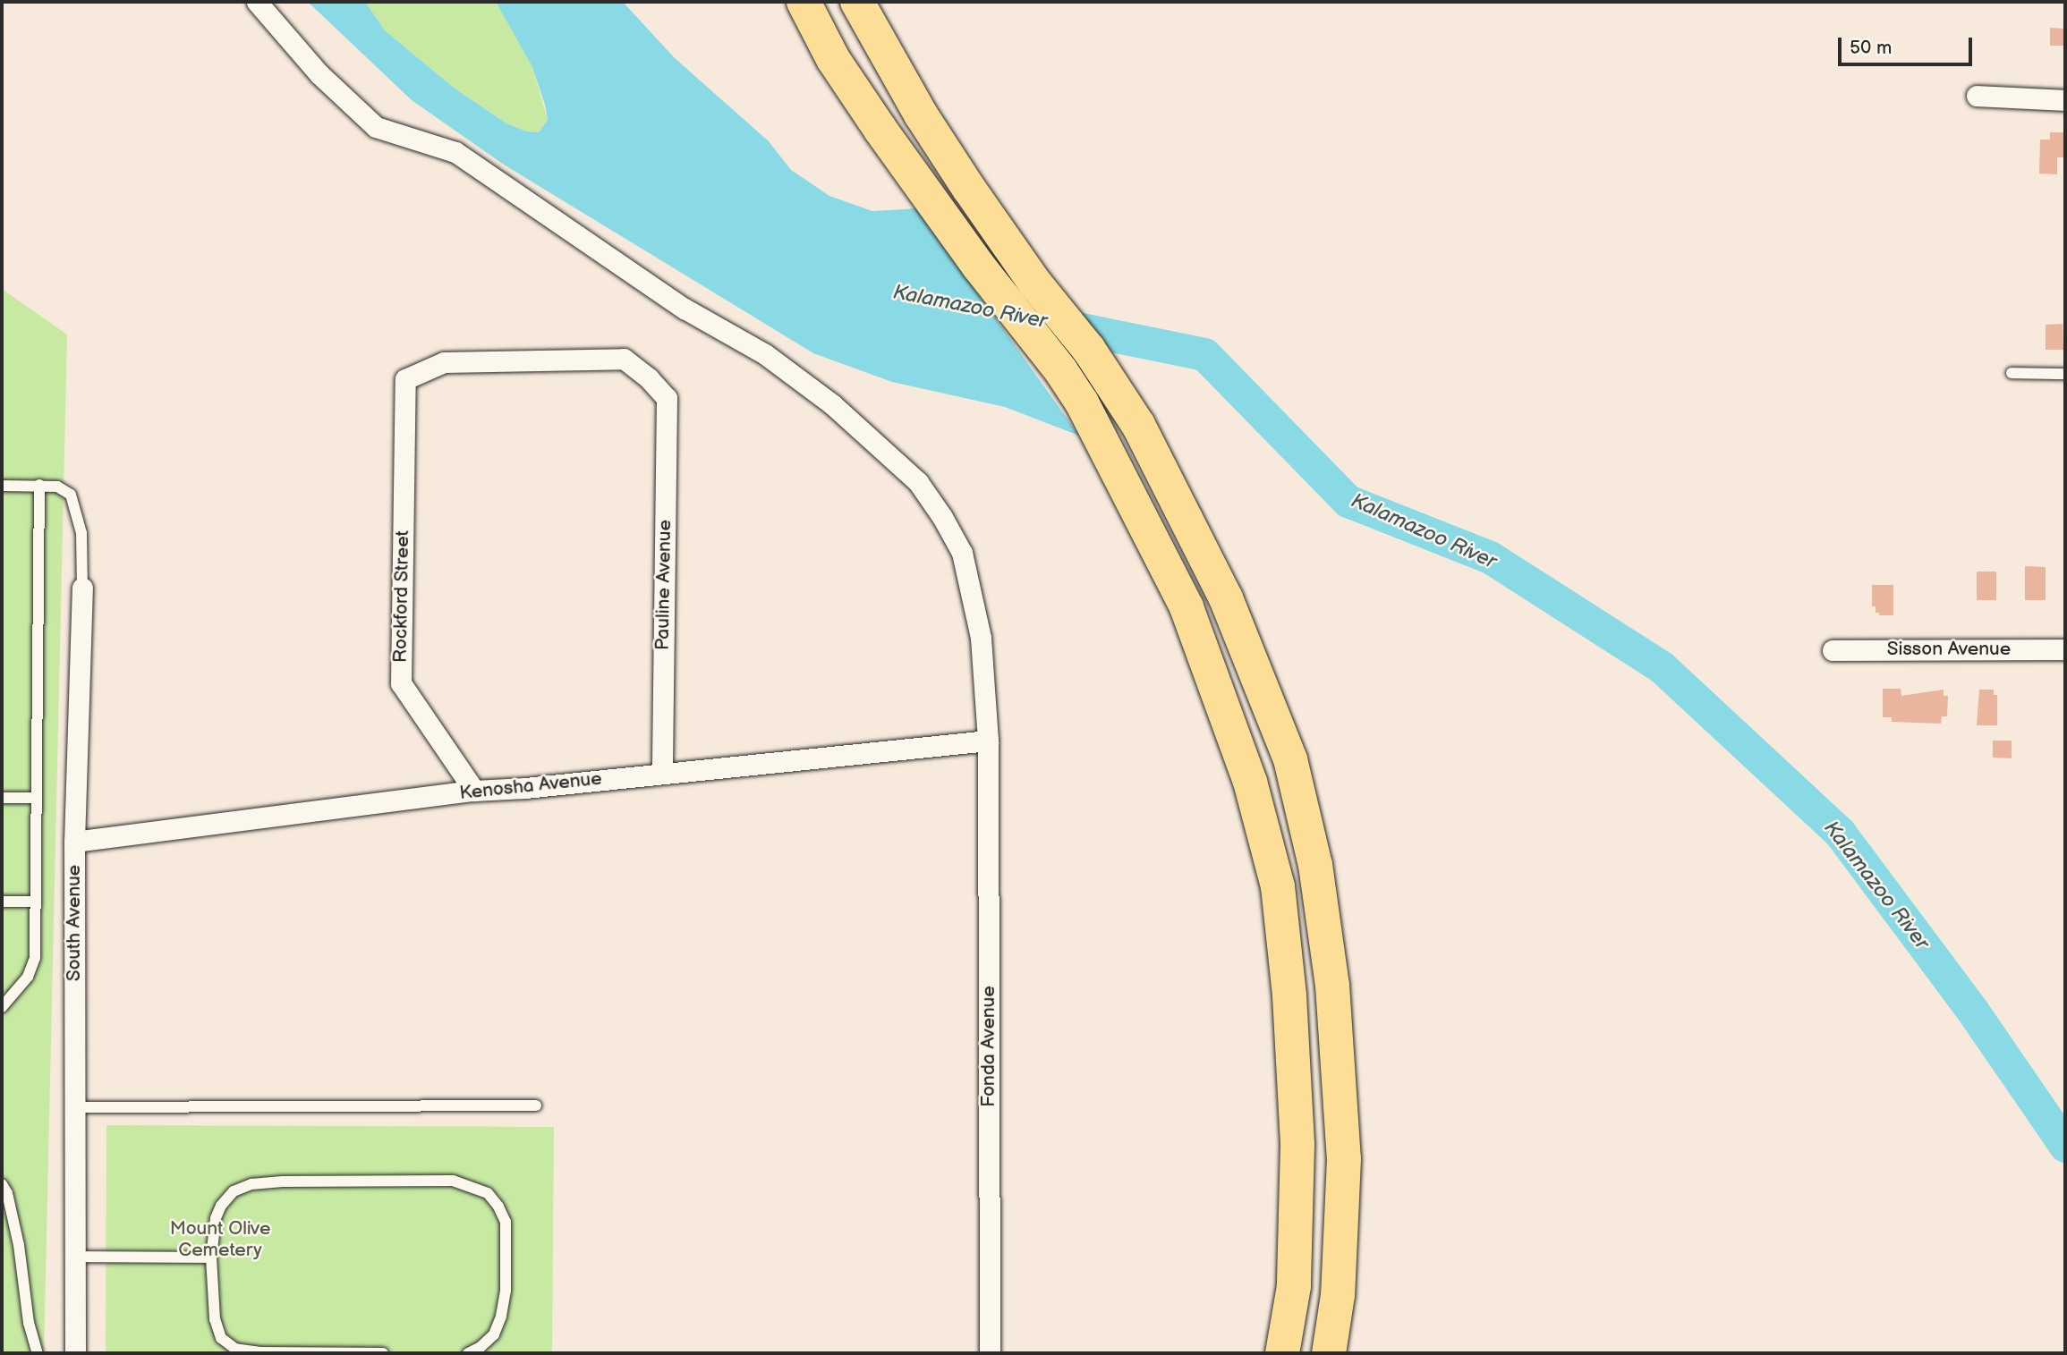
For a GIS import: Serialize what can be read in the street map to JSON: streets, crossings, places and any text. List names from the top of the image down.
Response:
{
  "streets": {
    "street": [
      "Pauline Avenue",
      "Rockford Street",
      "Sisson Avenue",
      "Kenosha Avenue",
      "South Avenue",
      "Fonda Avenue"
    ]
  },
  "crossings": [
    ["Pauline Avenue", "Rockford Street"],
    ["Pauline Avenue", "Kenosha Avenue"],
    ["Rockford Street", "Kenosha Avenue"],
    ["Kenosha Avenue", "South Avenue"],
    ["Kenosha Avenue", "Fonda Avenue"]
  ],
  "water": ["Kalamazoo River"],
  "parks": ["Mount Olive Cemetery"],
  "scale_bar": "50 m"
}
